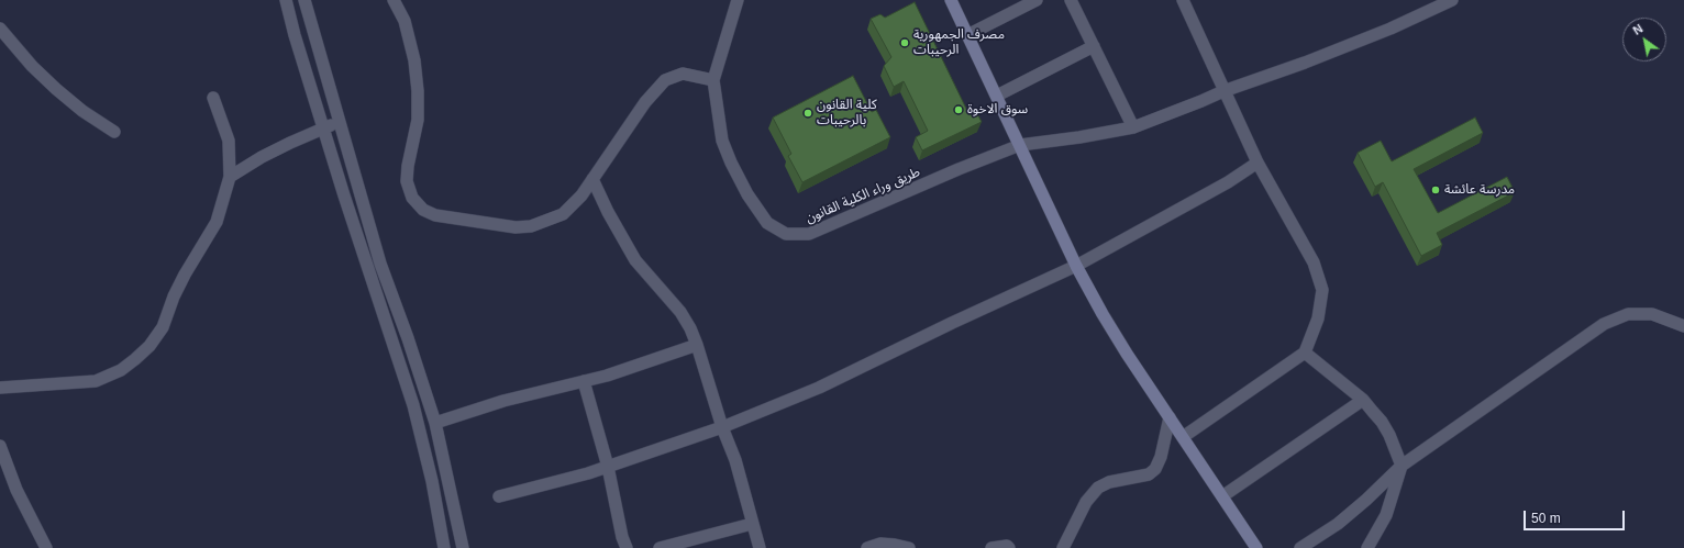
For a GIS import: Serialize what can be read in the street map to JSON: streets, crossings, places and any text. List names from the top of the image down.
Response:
{
  "streets": {
    "street": ["طريق وراء الكلية القانون"]
  },
  "places": [
    "مصرف الجمهورية الرحيبات",
    "سوق الاخوة",
    "كلية القانون بالرحيبات",
    "مدرسة عائشة"
  ],
  "scale_bar": "50 m",
  "north": "top left"
}
